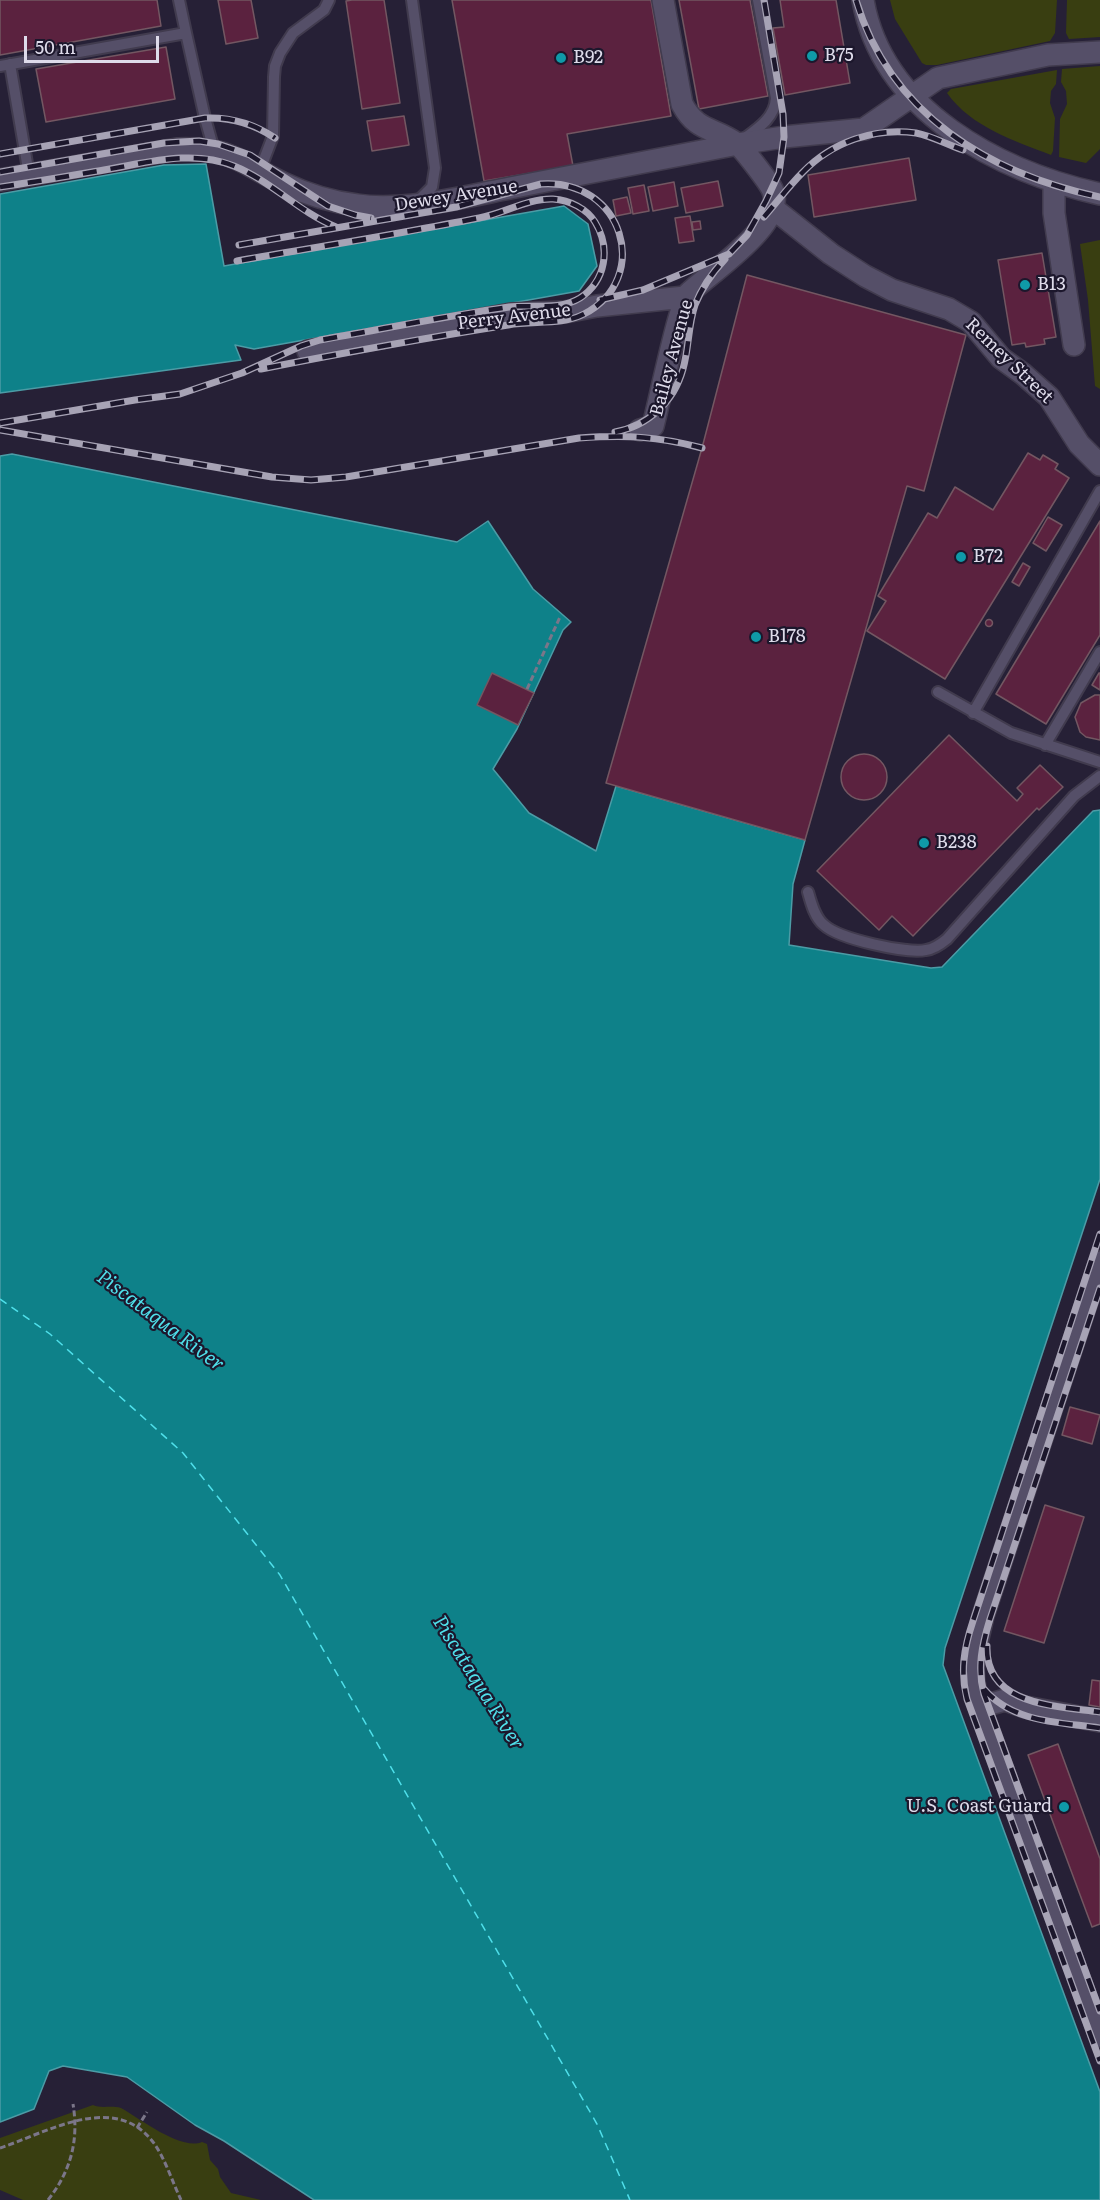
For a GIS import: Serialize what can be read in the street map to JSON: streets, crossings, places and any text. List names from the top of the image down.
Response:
{
  "streets": {
    "street": [
      "Dewey Avenue",
      "Perry Avenue",
      "Bailey Avenue",
      "Remey Street"
    ]
  },
  "crossings": [
    ["Perry Avenue", "Bailey Avenue"],
    ["Bailey Avenue", "Remey Street"]
  ],
  "water": ["Piscataqua River"],
  "places": [
    "B75",
    "B92",
    "B13",
    "B72",
    "B178",
    "B238",
    "U.S. Coast Guard"
  ],
  "scale_bar": "50 m"
}
